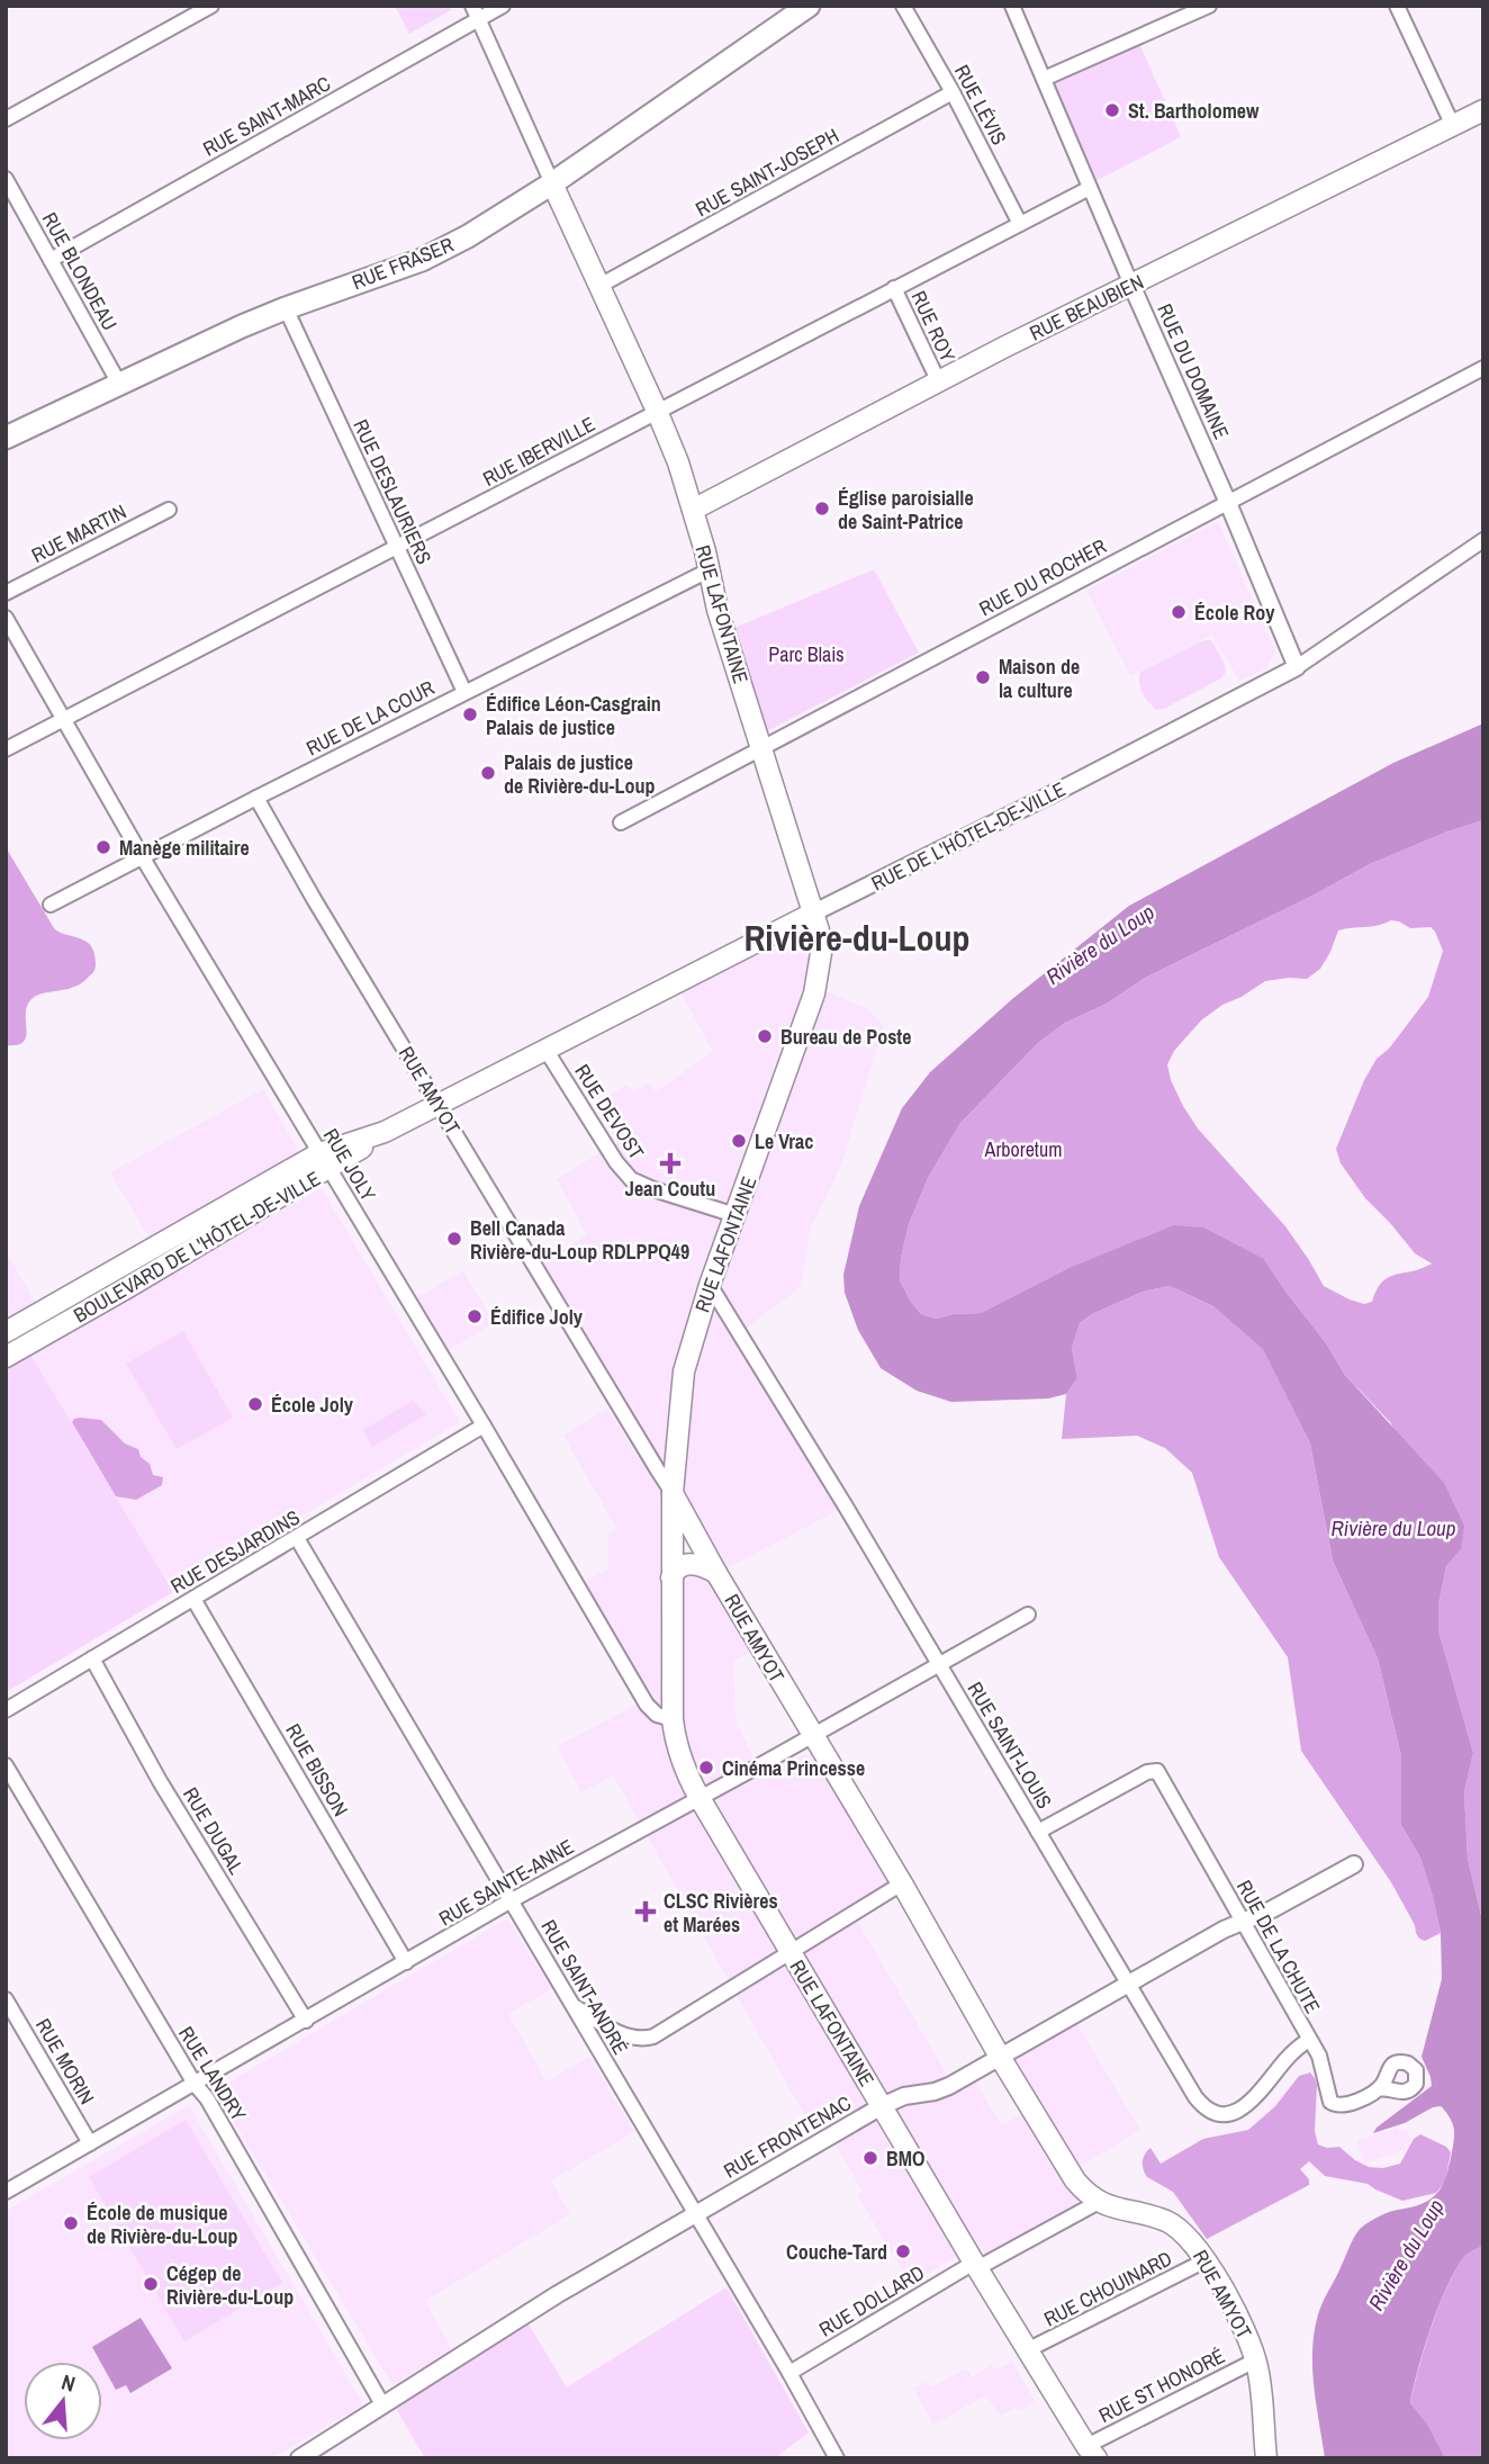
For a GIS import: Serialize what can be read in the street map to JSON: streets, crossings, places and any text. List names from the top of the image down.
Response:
{
  "streets": {
    "main road": [
      "RUE FRASER",
      "RUE BEAUBIEN",
      "RUE LAFONTAINE",
      "RUE DE L'HÔTEL-DE-VILLE",
      "RUE AMYOT",
      "BOULEVARD DE L'HÔTEL-DE-VILLE"
    ],
    "street": [
      "RUE LÉVIS",
      "RUE SAINT-MARC",
      "RUE SAINT-JOSEPH",
      "RUE BLONDEAU",
      "RUE ROY",
      "RUE DU DOMAINE",
      "RUE IBERVILLE",
      "RUE DESLAURIERS",
      "RUE MARTIN",
      "RUE DU ROCHER",
      "RUE DE LA COUR",
      "RUE DEVOST",
      "RUE JOLY",
      "RUE DESJARDINS",
      "RUE SAINT-LOUIS",
      "RUE BISSON",
      "RUE DUGAL",
      "RUE SAINTE-ANNE",
      "RUE DE LA CHUTE",
      "RUE SAINT-ANDRÉ",
      "RUE MORIN",
      "RUE LANDRY",
      "RUE FRONTENAC",
      "RUE CHOUINARD",
      "RUE DOLLARD",
      "RUE ST HONORÉ"
    ]
  },
  "crossings": [
    ["RUE LÉVIS", "RUE SAINT-JOSEPH"],
    ["RUE LÉVIS", "RUE IBERVILLE"],
    ["RUE SAINT-MARC", "RUE BLONDEAU"],
    ["RUE SAINT-MARC", "RUE LAFONTAINE"],
    ["RUE SAINT-JOSEPH", "RUE LAFONTAINE"],
    ["RUE FRASER", "RUE BLONDEAU"],
    ["RUE FRASER", "RUE DESLAURIERS"],
    ["RUE FRASER", "RUE LAFONTAINE"],
    ["RUE BEAUBIEN", "RUE ROY"],
    ["RUE BEAUBIEN", "RUE DU DOMAINE"],
    ["RUE BEAUBIEN", "RUE LAFONTAINE"],
    ["RUE ROY", "RUE IBERVILLE"],
    ["RUE DU DOMAINE", "RUE IBERVILLE"],
    ["RUE DU DOMAINE", "RUE DU ROCHER"],
    ["RUE DU DOMAINE", "RUE DE L'HÔTEL-DE-VILLE"],
    ["RUE IBERVILLE", "RUE DESLAURIERS"],
    ["RUE IBERVILLE", "RUE LAFONTAINE"],
    ["RUE IBERVILLE", "RUE JOLY"],
    ["RUE DESLAURIERS", "RUE DE LA COUR"],
    ["RUE DU ROCHER", "RUE LAFONTAINE"],
    ["RUE LAFONTAINE", "RUE DE LA COUR"],
    ["RUE LAFONTAINE", "RUE DE L'HÔTEL-DE-VILLE"],
    ["RUE LAFONTAINE", "RUE AMYOT"],
    ["RUE LAFONTAINE", "RUE DEVOST"],
    ["RUE LAFONTAINE", "RUE JOLY"],
    ["RUE LAFONTAINE", "RUE SAINT-LOUIS"],
    ["RUE LAFONTAINE", "RUE SAINTE-ANNE"],
    ["RUE LAFONTAINE", "RUE FRONTENAC"],
    ["RUE LAFONTAINE", "RUE CHOUINARD"],
    ["RUE LAFONTAINE", "RUE DOLLARD"],
    ["RUE LAFONTAINE", "RUE ST HONORÉ"],
    ["RUE DE LA COUR", "RUE AMYOT"],
    ["RUE DE LA COUR", "RUE JOLY"],
    ["RUE DE L'HÔTEL-DE-VILLE", "RUE AMYOT"],
    ["RUE DE L'HÔTEL-DE-VILLE", "RUE DEVOST"],
    ["RUE DE L'HÔTEL-DE-VILLE", "BOULEVARD DE L'HÔTEL-DE-VILLE"],
    ["RUE AMYOT", "BOULEVARD DE L'HÔTEL-DE-VILLE"],
    ["RUE AMYOT", "RUE SAINTE-ANNE"],
    ["RUE AMYOT", "RUE FRONTENAC"],
    ["RUE AMYOT", "RUE CHOUINARD"],
    ["RUE AMYOT", "RUE DOLLARD"],
    ["RUE AMYOT", "RUE ST HONORÉ"],
    ["RUE JOLY", "BOULEVARD DE L'HÔTEL-DE-VILLE"],
    ["RUE JOLY", "RUE DESJARDINS"],
    ["RUE DESJARDINS", "RUE BISSON"],
    ["RUE DESJARDINS", "RUE DUGAL"],
    ["RUE DESJARDINS", "RUE SAINT-ANDRÉ"],
    ["RUE SAINT-LOUIS", "RUE SAINTE-ANNE"],
    ["RUE SAINT-LOUIS", "RUE DE LA CHUTE"],
    ["RUE SAINT-LOUIS", "RUE FRONTENAC"],
    ["RUE BISSON", "RUE SAINTE-ANNE"],
    ["RUE DUGAL", "RUE SAINTE-ANNE"],
    ["RUE SAINTE-ANNE", "RUE SAINT-ANDRÉ"],
    ["RUE SAINTE-ANNE", "RUE MORIN"],
    ["RUE SAINTE-ANNE", "RUE LANDRY"],
    ["RUE DE LA CHUTE", "RUE FRONTENAC"],
    ["RUE SAINT-ANDRÉ", "RUE FRONTENAC"],
    ["RUE SAINT-ANDRÉ", "RUE DOLLARD"],
    ["RUE LANDRY", "RUE FRONTENAC"]
  ],
  "districts": ["Rivière-du-Loup"],
  "water": ["Rivière du Loup"],
  "parks": ["Parc Blais", "Arboretum"],
  "places": {
    "other": [
      "St. Bartholomew",
      "Église paroisialle de Saint-Patrice",
      "École Roy",
      "Maison de la culture",
      "Édifice Léon-Casgrain Palais de justice",
      "Palais de justice de Rivière-du-Loup",
      "Manège militaire",
      "Bureau de Poste",
      "Le Vrac",
      "Bell Canada Rivière-du-Loup RDLPPQ49",
      "Édifice Joly",
      "École Joly",
      "Cinéma Princesse",
      "BMO",
      "École de musique de Rivière-du-Loup",
      "Couche-Tard",
      "Cégep de Rivière-du-Loup"
    ],
    "health": ["Jean Coutu", "CLSC Rivières et Marées"]
  },
  "north": "top"
}
